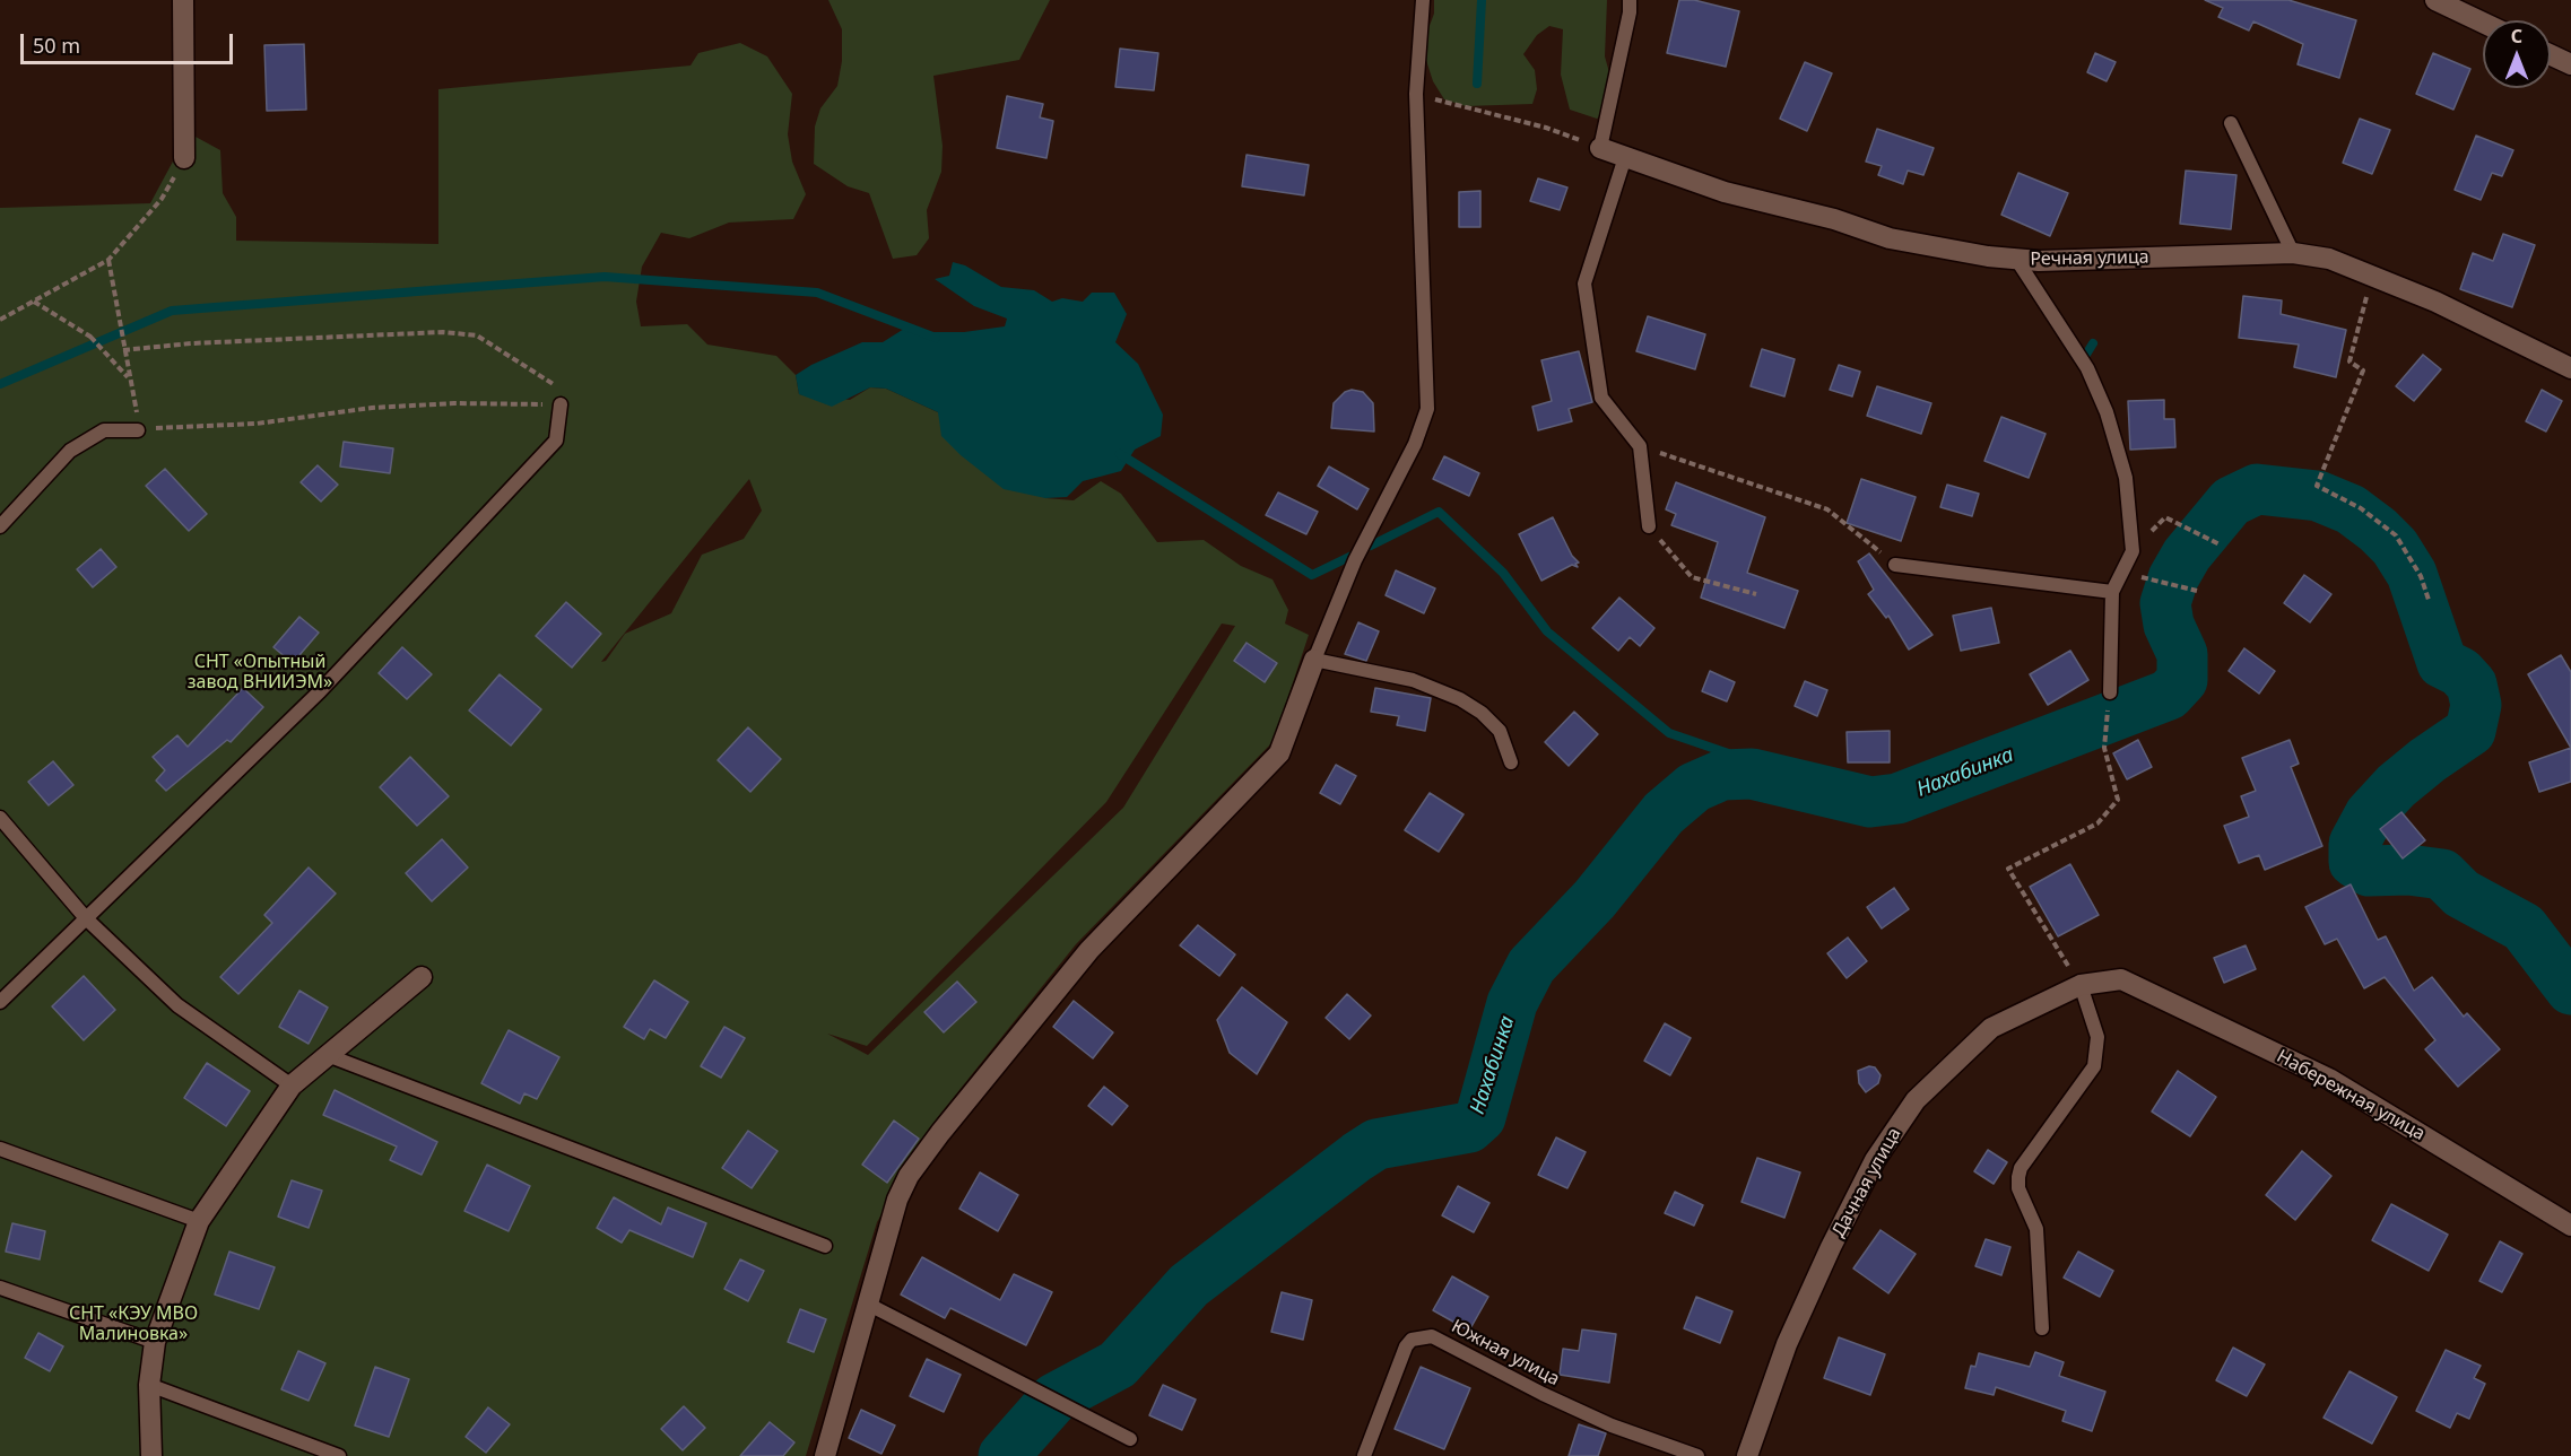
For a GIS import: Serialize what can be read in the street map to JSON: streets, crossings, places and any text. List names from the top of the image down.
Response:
{
  "streets": {
    "street": ["Речная улица", "Набережная улица", "Дачная улица"],
    "lane": ["Южная улица"]
  },
  "crossings": [
    ["Набережная улица", "Дачная улица"]
  ],
  "water": ["Нахабинка"],
  "parks": ["СНТ «Опытный завод ВНИИЭМ»", "СНТ «КЭУ МВО Малиновка»"],
  "scale_bar": "50 m",
  "north": "top"
}
